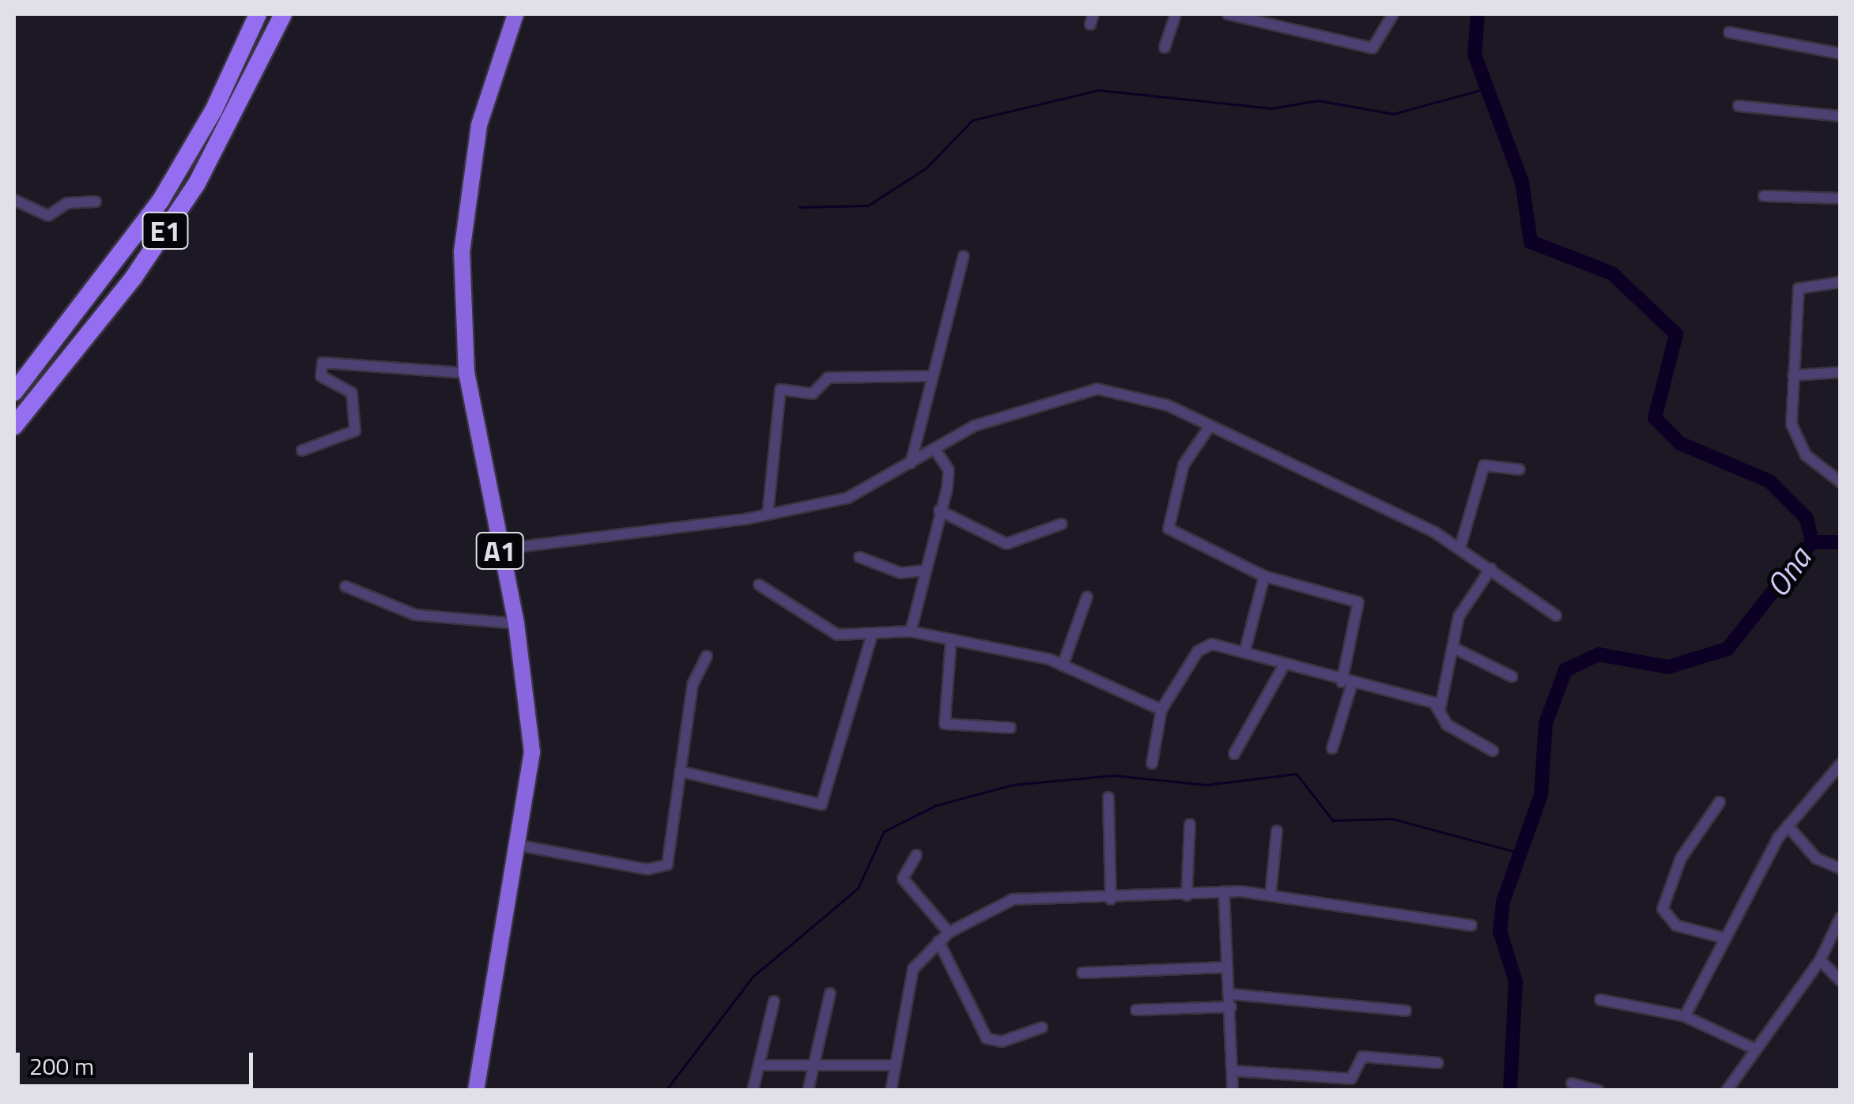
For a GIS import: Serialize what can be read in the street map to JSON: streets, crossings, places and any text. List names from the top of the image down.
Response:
{
  "streets": {
    "highway": ["E1", "A1"]
  },
  "water": ["Ona"],
  "scale_bar": "200 m"
}
